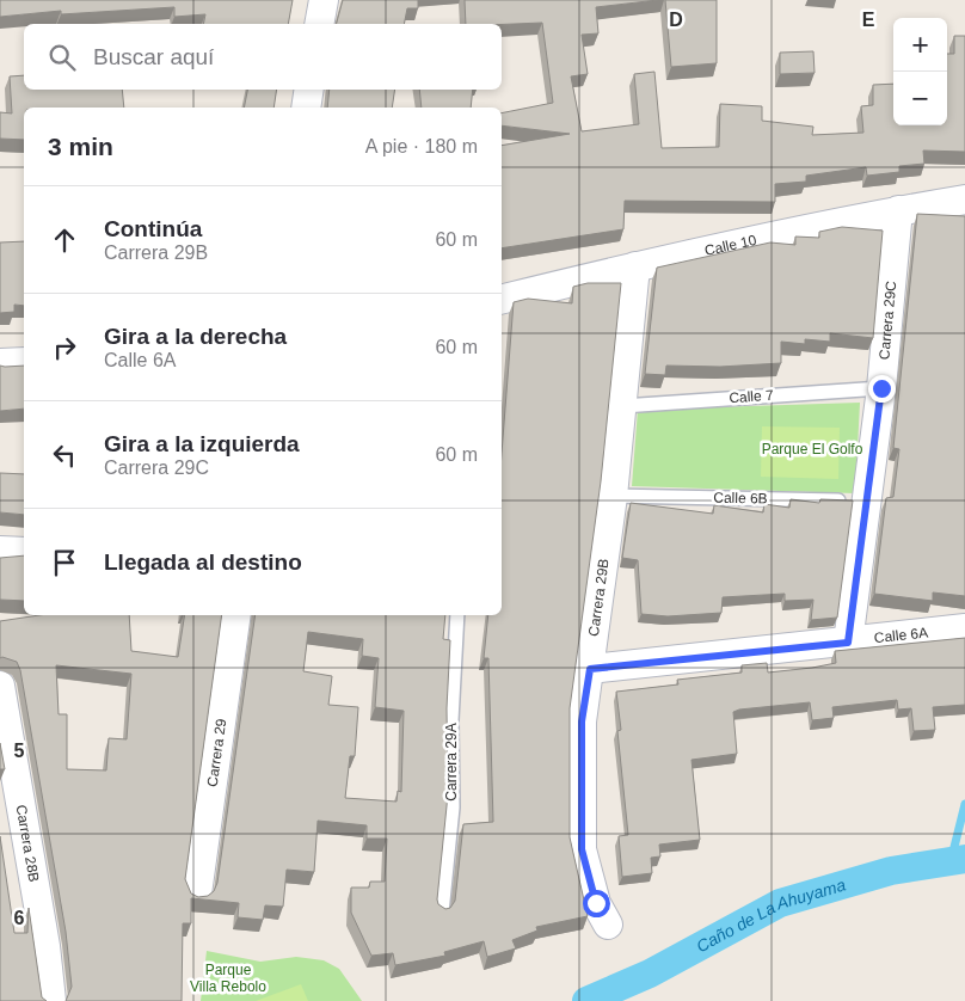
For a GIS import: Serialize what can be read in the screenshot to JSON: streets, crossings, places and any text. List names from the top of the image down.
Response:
{
  "streets": {
    "street": [
      "Calle 10",
      "Carrera 29C",
      "Carrera 29B",
      "Calle 6A",
      "Carrera 29",
      "Carrera 28B"
    ],
    "lane": ["Calle 7", "Calle 6B", "Carrera 29A"]
  },
  "crossings": [
    ["Calle 10", "Carrera 29C"],
    ["Calle 10", "Carrera 29B"],
    ["Carrera 29C", "Calle 7"],
    ["Carrera 29C", "Calle 6B"],
    ["Carrera 29C", "Calle 6A"],
    ["Calle 7", "Carrera 29B"],
    ["Calle 6B", "Carrera 29B"],
    ["Carrera 29B", "Calle 6A"]
  ],
  "water": ["Caño de La Ahuyama"],
  "parks": ["Parque El Golfo", "Parque Villa Rebolo"],
  "page": {
    "map_buttons": ["+", "−"],
    "search": "Buscar aquí",
    "heading": ["3 min", "A pie · 180 m"],
    "list": [
      ["Continúa", "Carrera 29B", "60 m"],
      ["Gira a la derecha", "Calle 6A", "60 m"],
      ["Gira a la izquierda", "Carrera 29C", "60 m"],
      "Llegada al destino"
    ]
  },
  "grid": {
    "columns": ["D", "E"],
    "rows": ["5", "6"]
  }
}
